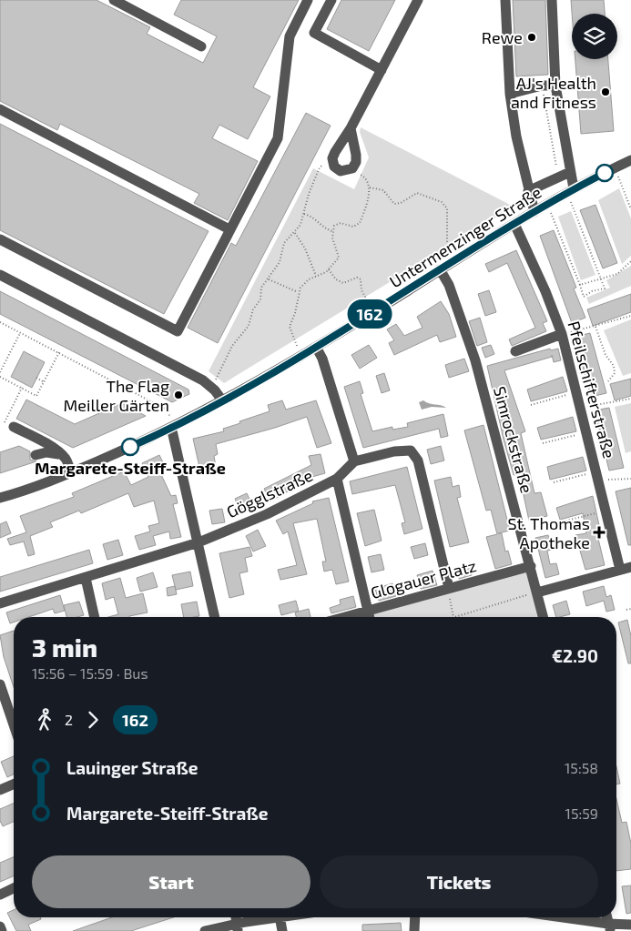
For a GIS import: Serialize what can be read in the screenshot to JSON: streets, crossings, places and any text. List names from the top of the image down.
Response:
{
  "streets": {
    "street": [
      "Untermenzinger Straße",
      "Pfeilschifterstraße",
      "Simrockstraße",
      "Gögglstraße",
      "Glogauer Platz"
    ]
  },
  "crossings": [
    ["Untermenzinger Straße", "Pfeilschifterstraße"],
    ["Untermenzinger Straße", "Simrockstraße"],
    ["Simrockstraße", "Glogauer Platz"],
    ["Gögglstraße", "Glogauer Platz"]
  ],
  "places": {
    "other": [
      "Rewe",
      "AJ's Health and Fitness",
      "The Flag Meiller Gärten",
      "Margarete-Steiff-Straße"
    ],
    "health": ["St. Thomas Apotheke"]
  },
  "lines": ["bus line 162"],
  "page": {
    "on_map": "162",
    "heading": ["3 min", "15:56 – 15:59 · Bus", "€2.90"],
    "legs": ["2", "162"],
    "list": [
      {
        "name": "Lauinger Straße",
        "value": "15:58"
      },
      {
        "name": "Margarete-Steiff-Straße",
        "value": "15:59"
      }
    ],
    "buttons": ["Start", "Tickets"]
  }
}
